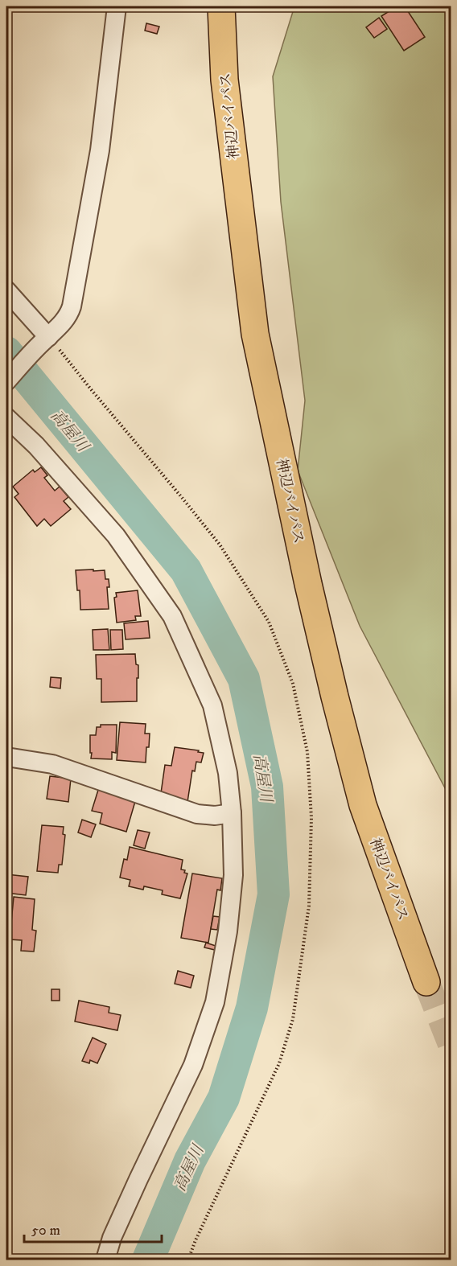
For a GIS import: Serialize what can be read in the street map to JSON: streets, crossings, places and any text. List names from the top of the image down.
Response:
{
  "streets": {
    "highway": ["神辺バイパス"]
  },
  "water": ["高屋川"],
  "scale_bar": "50 m"
}
